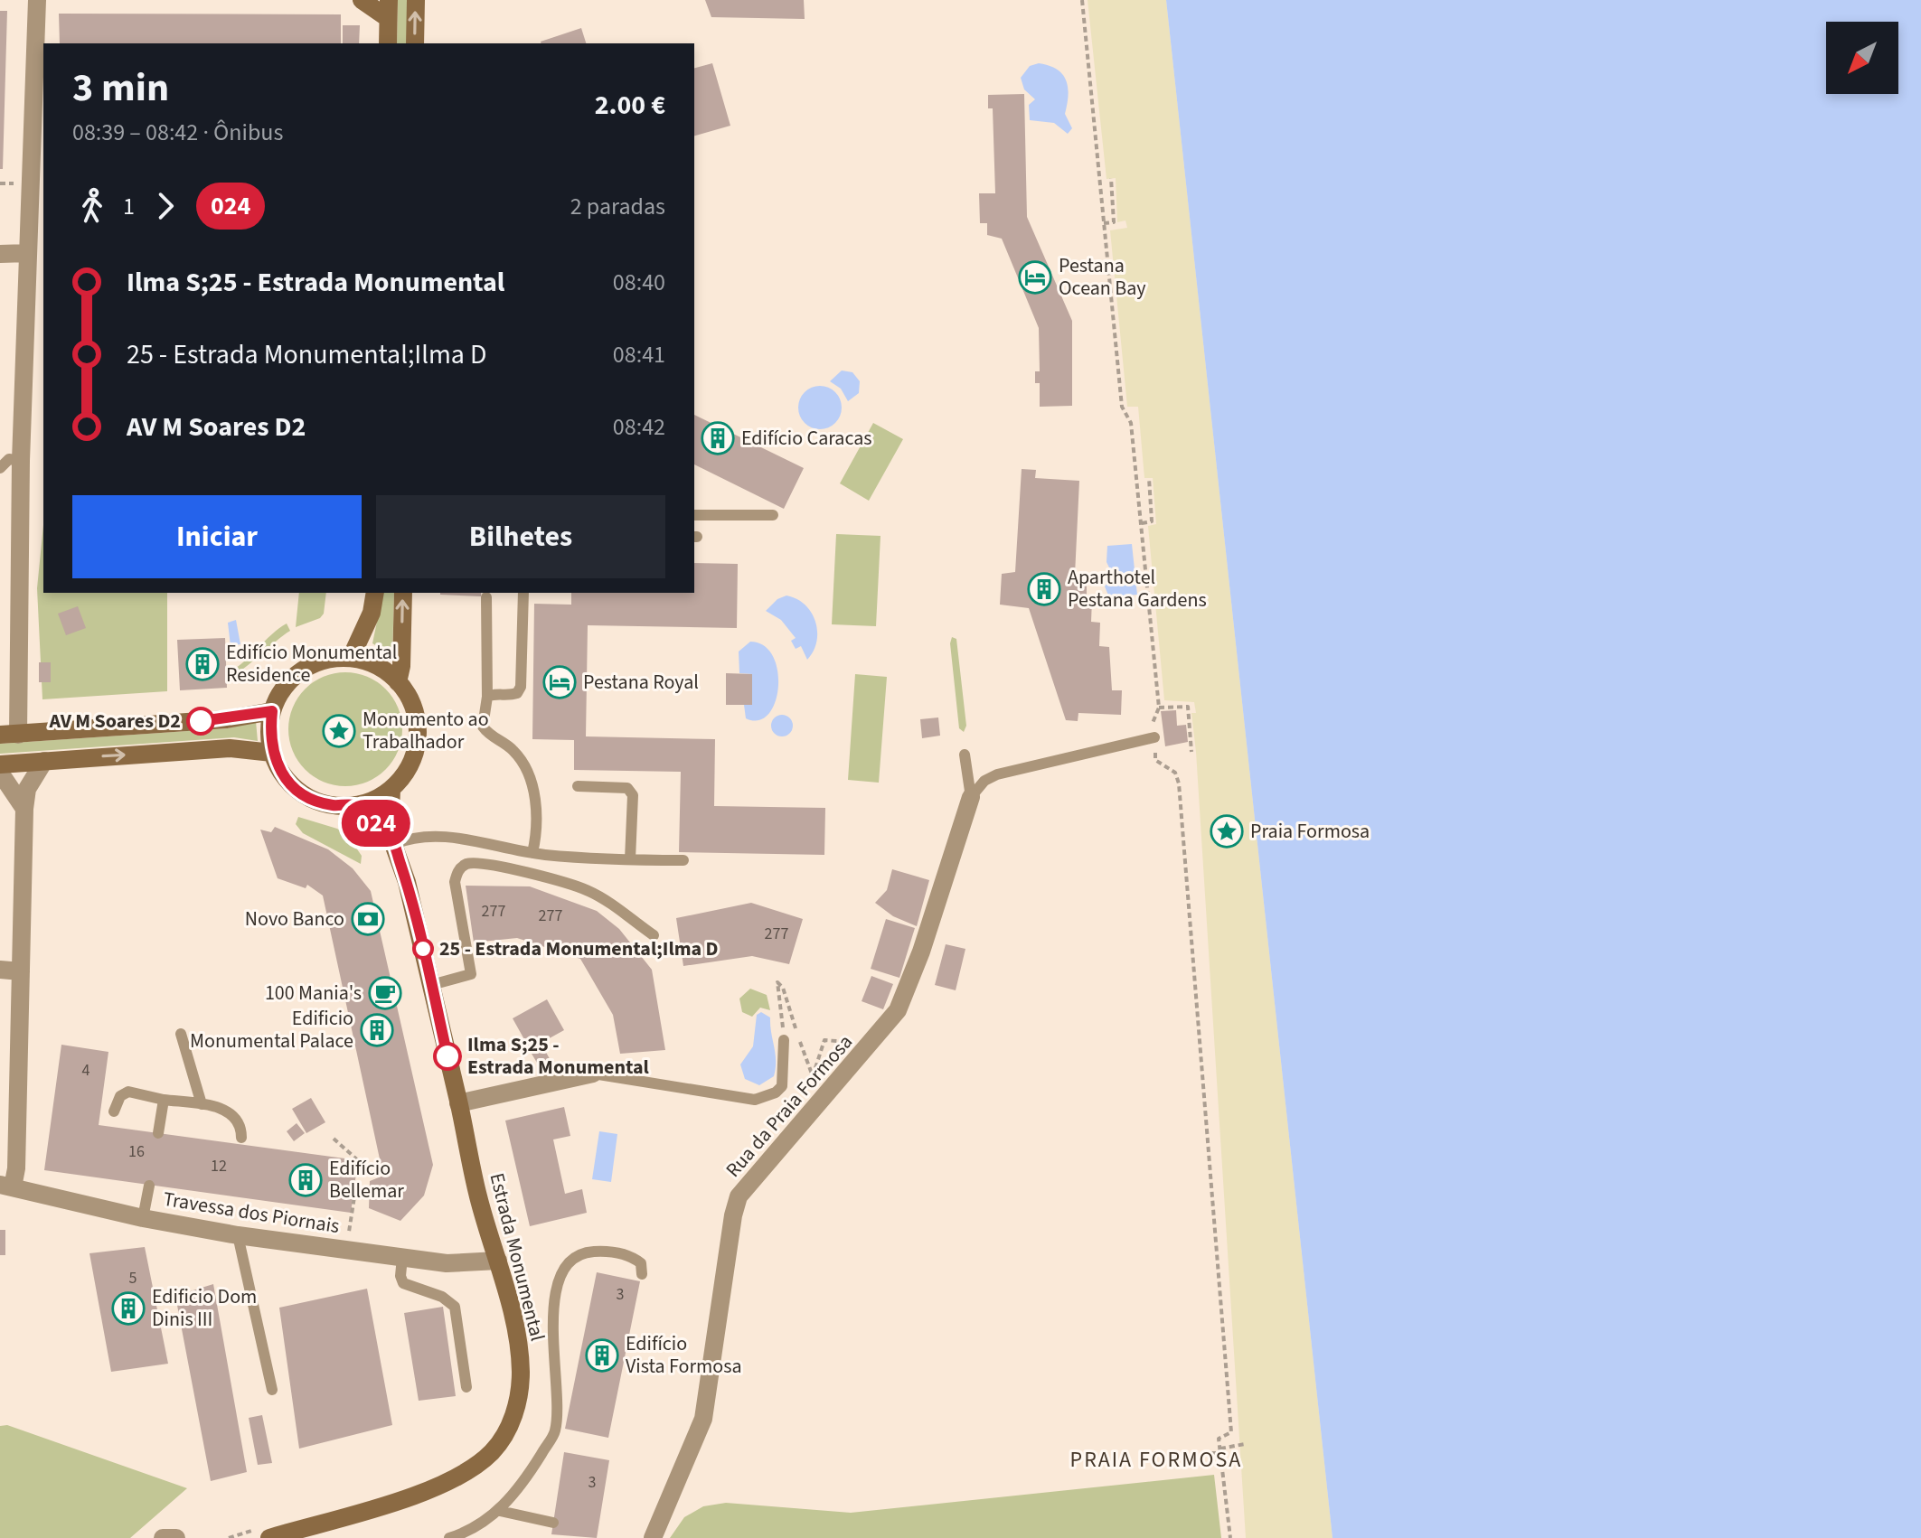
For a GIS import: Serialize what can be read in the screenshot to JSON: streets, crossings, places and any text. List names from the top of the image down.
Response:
{
  "streets": {
    "main road": ["Estrada Monumental"],
    "street": ["Rua da Praia Formosa", "Travessa dos Piornais"]
  },
  "crossings": [
    ["Travessa dos Piornais", "Estrada Monumental"]
  ],
  "districts": ["PRAIA FORMOSA"],
  "places": {
    "hotel": ["Pestana Ocean Bay", "Pestana Royal"],
    "building": [
      "Edifício Caracas",
      "Aparthotel Pestana Gardens",
      "Edifício Monumental Residence",
      "Edificio Monumental Palace",
      "Edifício Bellemar",
      "Edificio Dom Dinis III",
      "Edifício Vista Formosa"
    ],
    "other": ["AV M Soares D2", "25 - Estrada Monumental;Ilma D", "Ilma S;25 - Estrada Monumental"],
    "place": ["Monumento ao Trabalhador", "Praia Formosa"],
    "bank": ["Novo Banco"],
    "cafe": ["100 Mania's"]
  },
  "lines": ["bus line 024"],
  "house_numbers": [
    "277",
    "277",
    "277",
    "4",
    "16",
    "12",
    "5",
    "3",
    "3"
  ],
  "north": "bottom left",
  "page": {
    "on_map": "024",
    "heading": ["3 min", "08:39 – 08:42 · Ônibus", "2.00 €"],
    "legs": ["1", "024", "2 paradas"],
    "list": [
      {
        "name": "Ilma S;25 - Estrada Monumental",
        "value": "08:40"
      },
      {
        "name": "25 - Estrada Monumental;Ilma D",
        "value": "08:41"
      },
      {
        "name": "AV M Soares D2",
        "value": "08:42"
      }
    ],
    "buttons": ["Iniciar", "Bilhetes"]
  }
}
